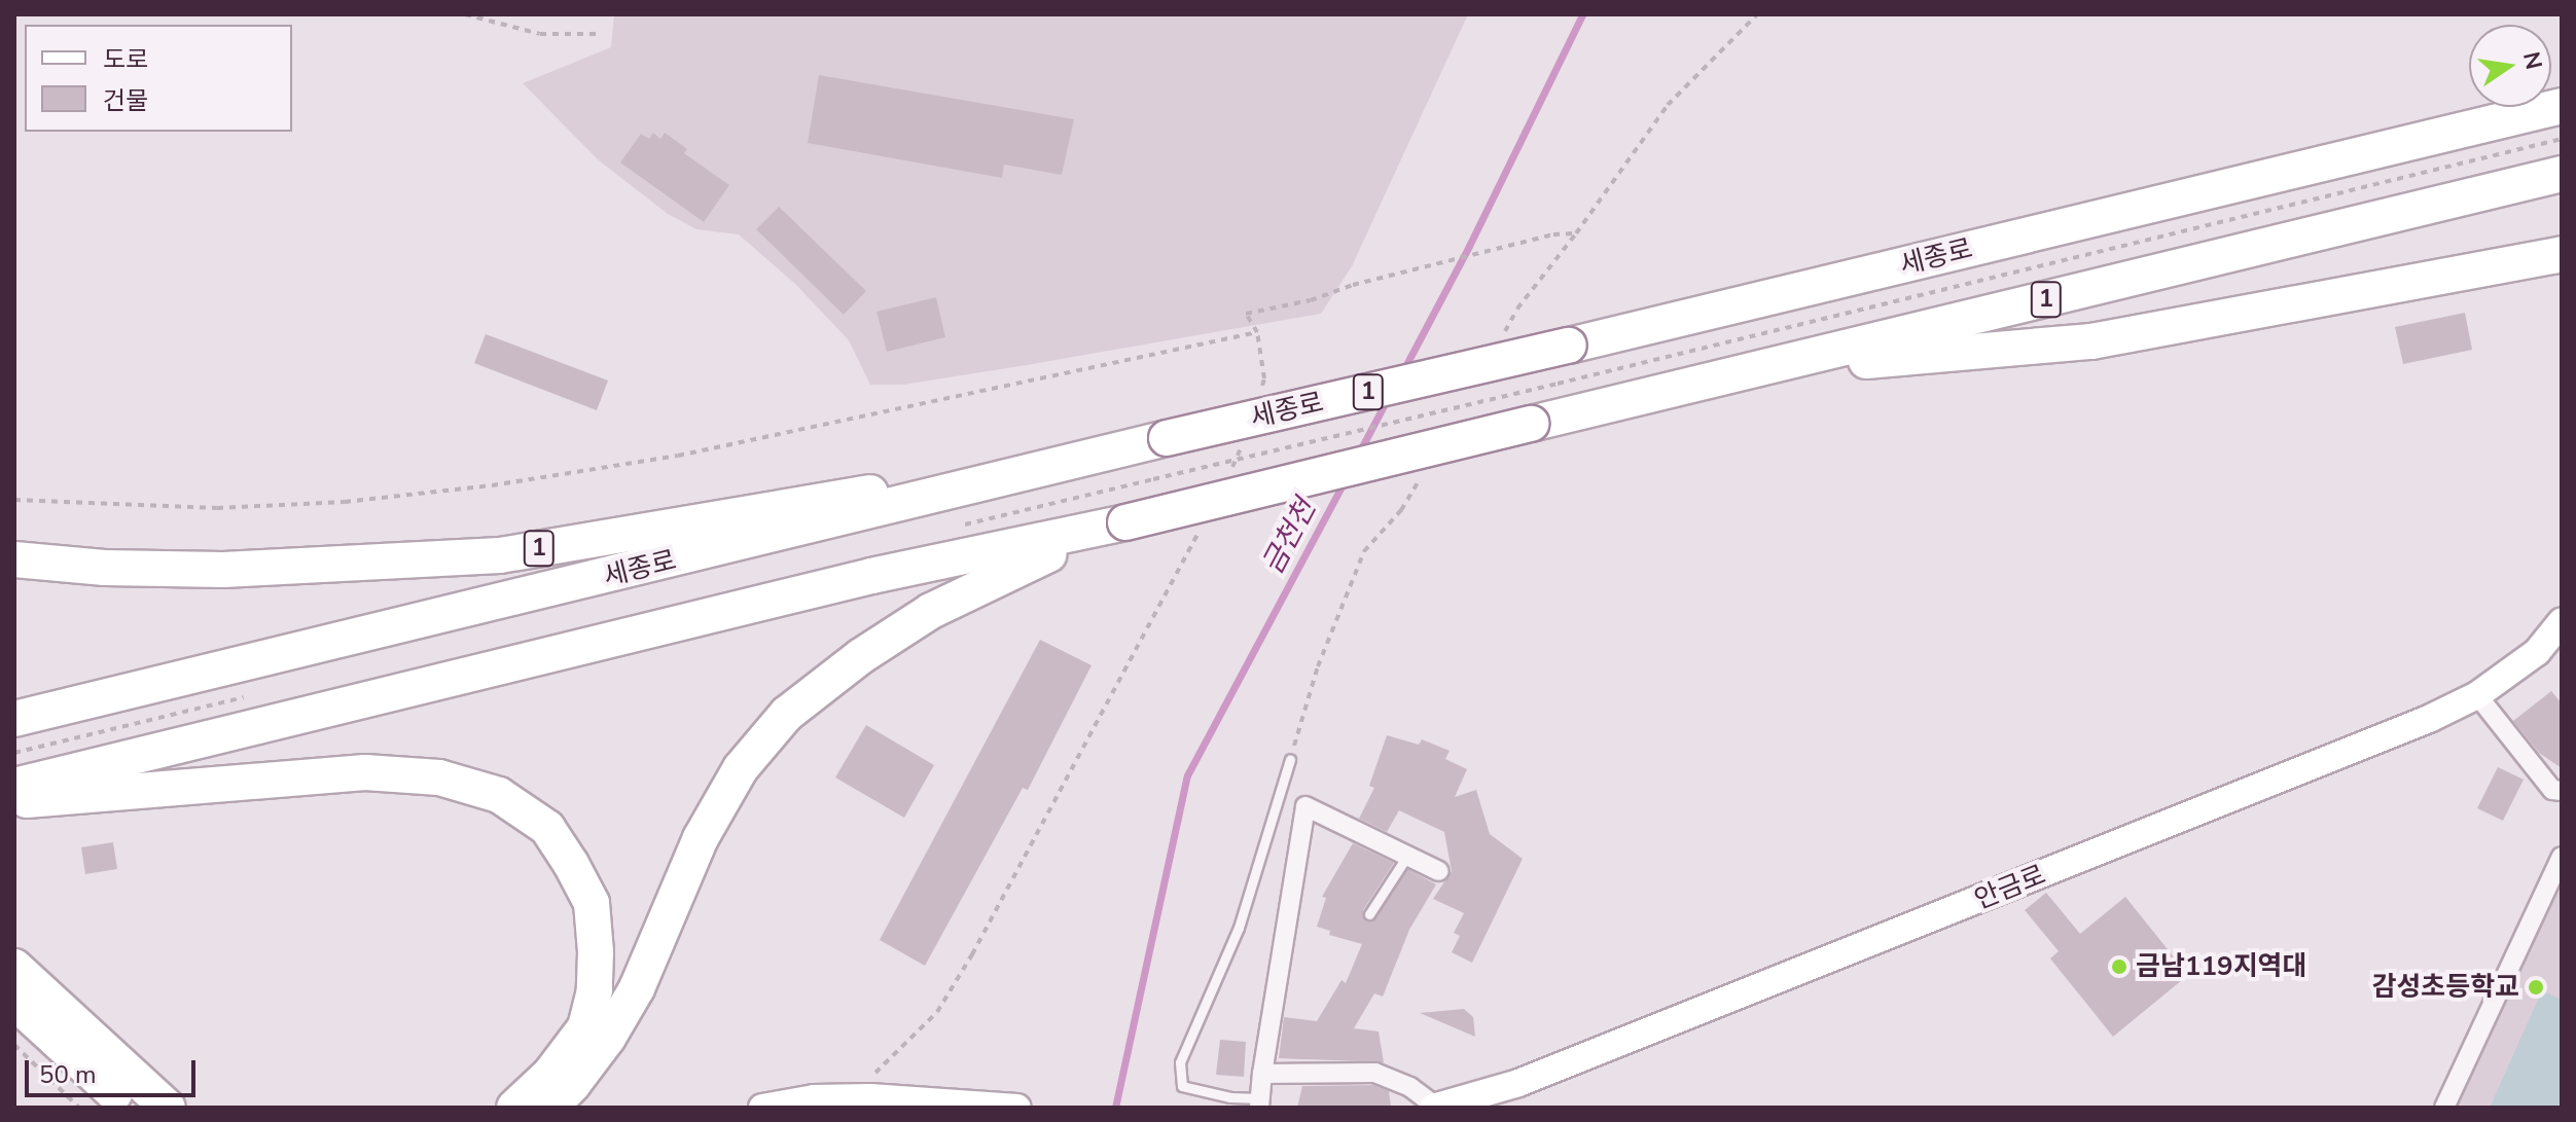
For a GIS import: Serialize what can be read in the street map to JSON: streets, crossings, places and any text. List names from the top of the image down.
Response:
{
  "streets": {
    "highway": ["세종로", "1"],
    "street": ["안금로"]
  },
  "crossings": [
    ["세종로", "1"]
  ],
  "water": ["금천천"],
  "places": ["금남119지역대", "감성초등학교"],
  "legend": ["도로", "건물"],
  "scale_bar": "50 m",
  "north": "right"
}
